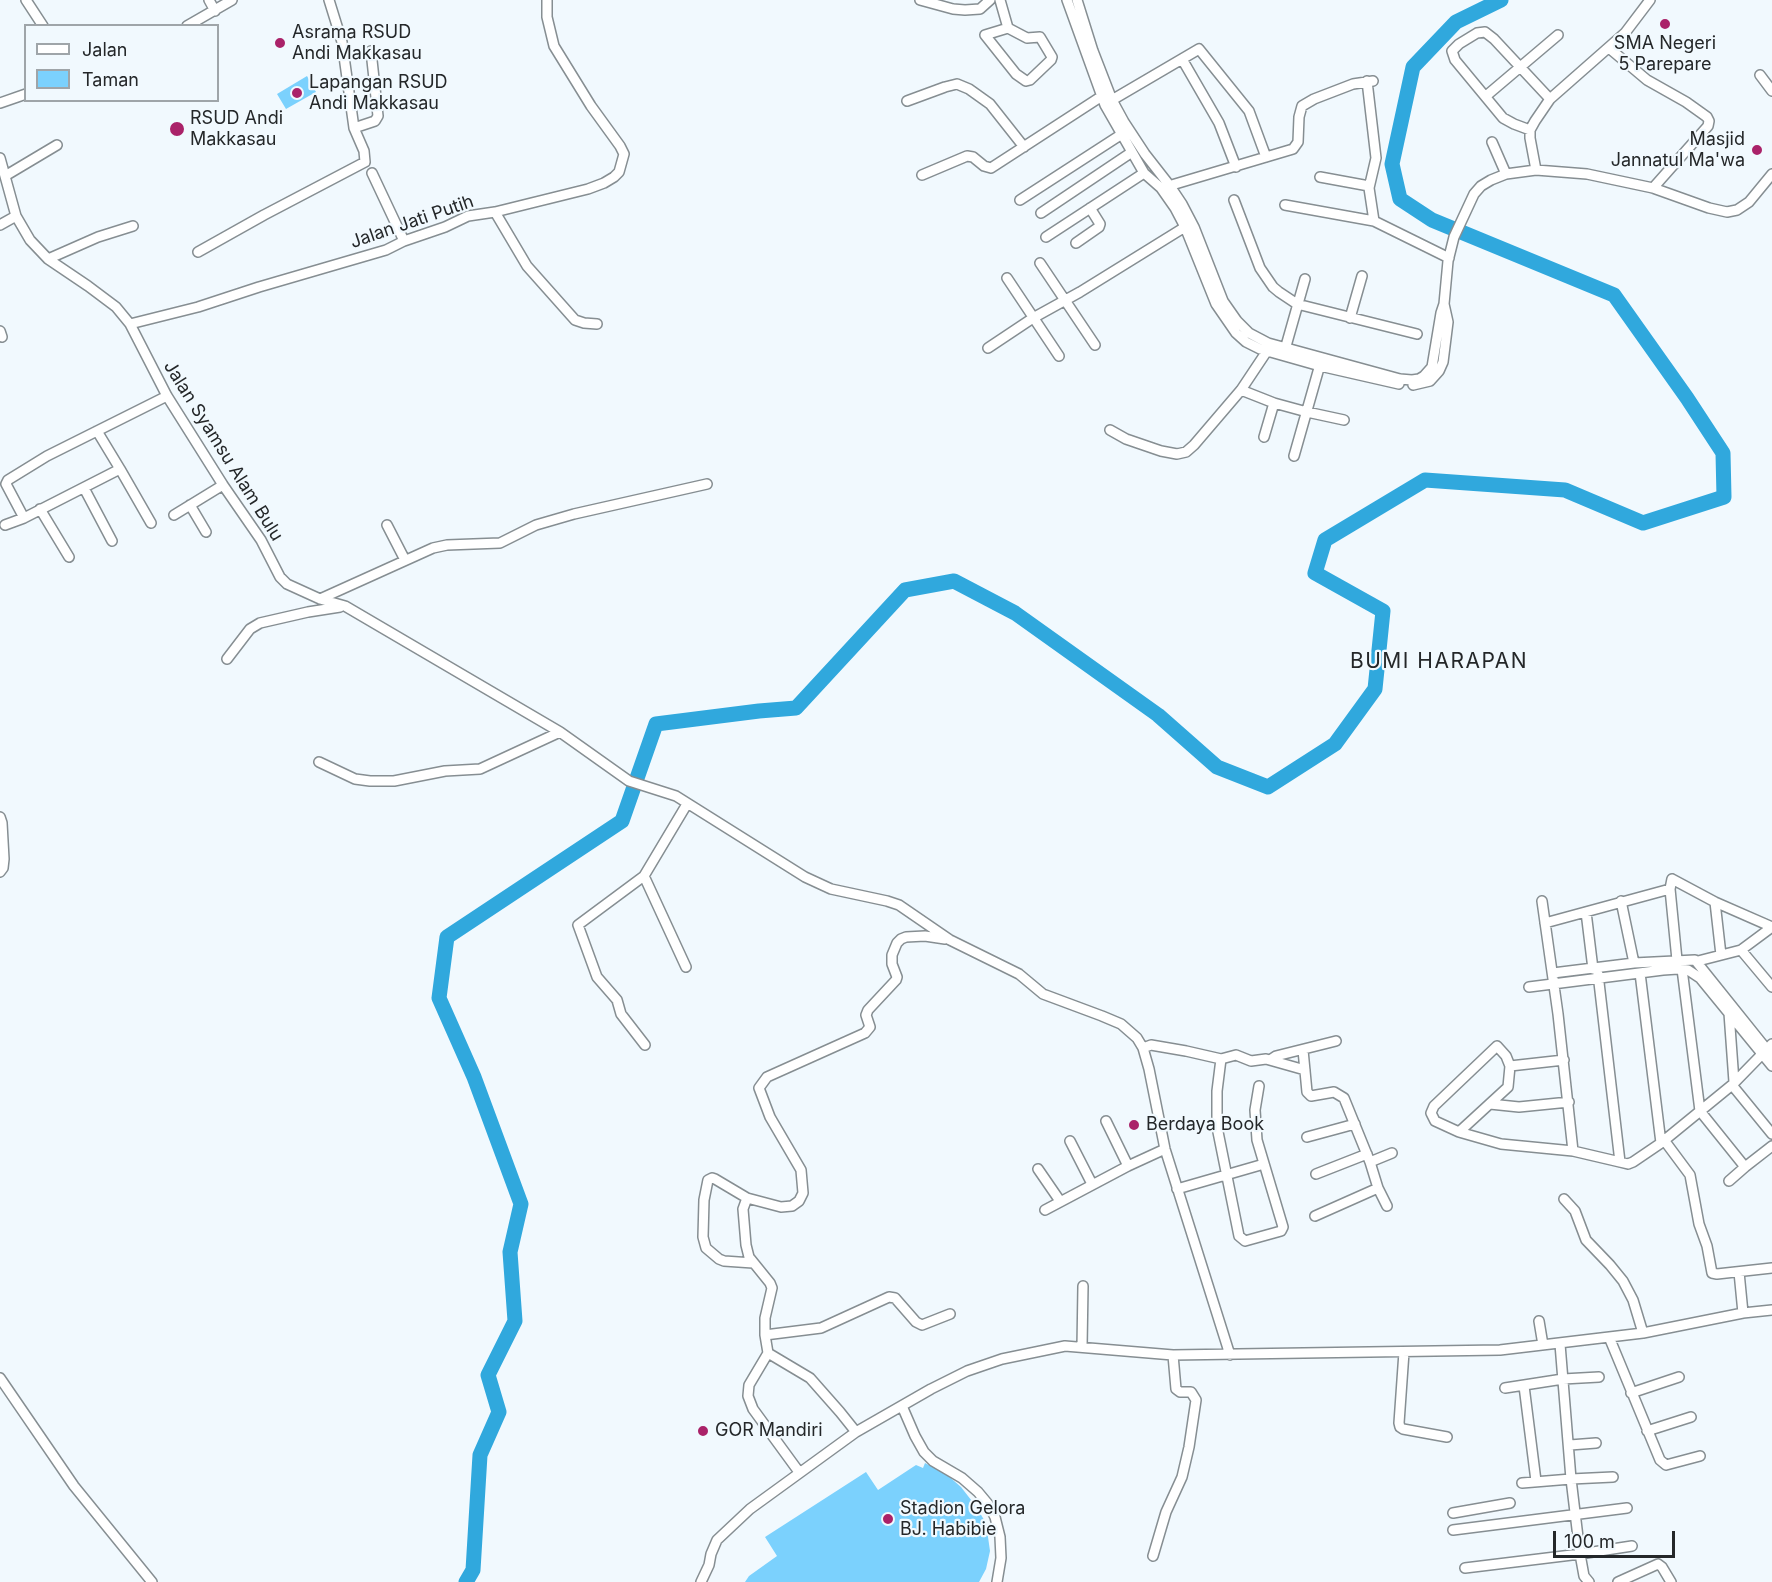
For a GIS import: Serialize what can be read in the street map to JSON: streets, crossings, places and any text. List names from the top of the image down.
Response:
{
  "streets": {
    "street": ["Jalan Jati Putih", "Jalan Syamsu Alam Bulu"]
  },
  "crossings": [
    ["Jalan Jati Putih", "Jalan Syamsu Alam Bulu"]
  ],
  "districts": ["BUMI HARAPAN"],
  "places": [
    "SMA Negeri 5 Parepare",
    "Asrama RSUD Andi Makkasau",
    "Lapangan RSUD Andi Makkasau",
    "RSUD Andi Makkasau",
    "Masjid Jannatul Ma'wa",
    "Berdaya Book",
    "GOR Mandiri",
    "Stadion Gelora BJ. Habibie"
  ],
  "legend": ["Jalan", "Taman"],
  "scale_bar": "100 m"
}
